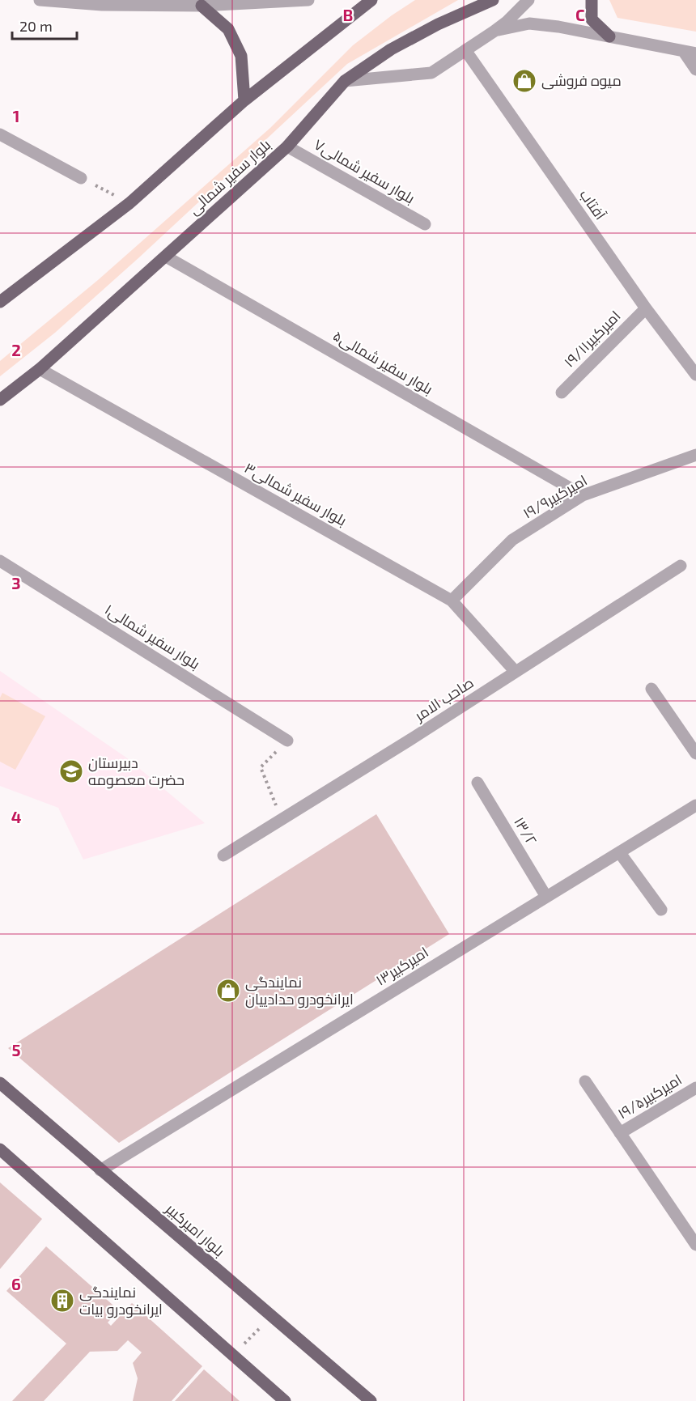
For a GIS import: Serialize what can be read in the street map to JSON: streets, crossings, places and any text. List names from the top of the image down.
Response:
{
  "streets": {
    "main road": ["بلوار سفیر شمالی", "بلوار امیرکبیر"],
    "street": [
      "بلوار سفیر شمالی۷",
      "آفتاب",
      "امیرکبیر۱۹/۱۱",
      "بلوار سفیر شمالی۵",
      "بلوار سفیر شمالی۳",
      "امیرکبیر۱۹/۹",
      "بلوار سفیر شمالی۱",
      "صاحب الامر",
      "۱۳/۲",
      "امیرکبیر۱۳",
      "امیرکبیر۱۹/۵"
    ]
  },
  "crossings": [
    ["بلوار سفیر شمالی۷", "بلوار سفیر شمالی"],
    ["بلوار سفیر شمالی", "بلوار سفیر شمالی۵"],
    ["بلوار سفیر شمالی", "بلوار سفیر شمالی۳"],
    ["آفتاب", "امیرکبیر۱۹/۱۱"],
    ["بلوار سفیر شمالی۵", "امیرکبیر۱۹/۹"],
    ["بلوار سفیر شمالی۳", "امیرکبیر۱۹/۹"],
    ["بلوار سفیر شمالی۳", "صاحب الامر"],
    ["۱۳/۲", "امیرکبیر۱۳"],
    ["امیرکبیر۱۳", "بلوار امیرکبیر"]
  ],
  "places": {
    "shop": ["میوه فروشی", "نمایندگی ایرانخودرو حدادییان"],
    "school or university": ["دبیرستان حضرت معصومه"],
    "building": ["نمایندگی ایرانخودرو بیات"]
  },
  "scale_bar": "20 m",
  "grid": {
    "columns": ["B", "C"],
    "rows": [
      "1",
      "2",
      "3",
      "4",
      "5",
      "6"
    ]
  }
}
